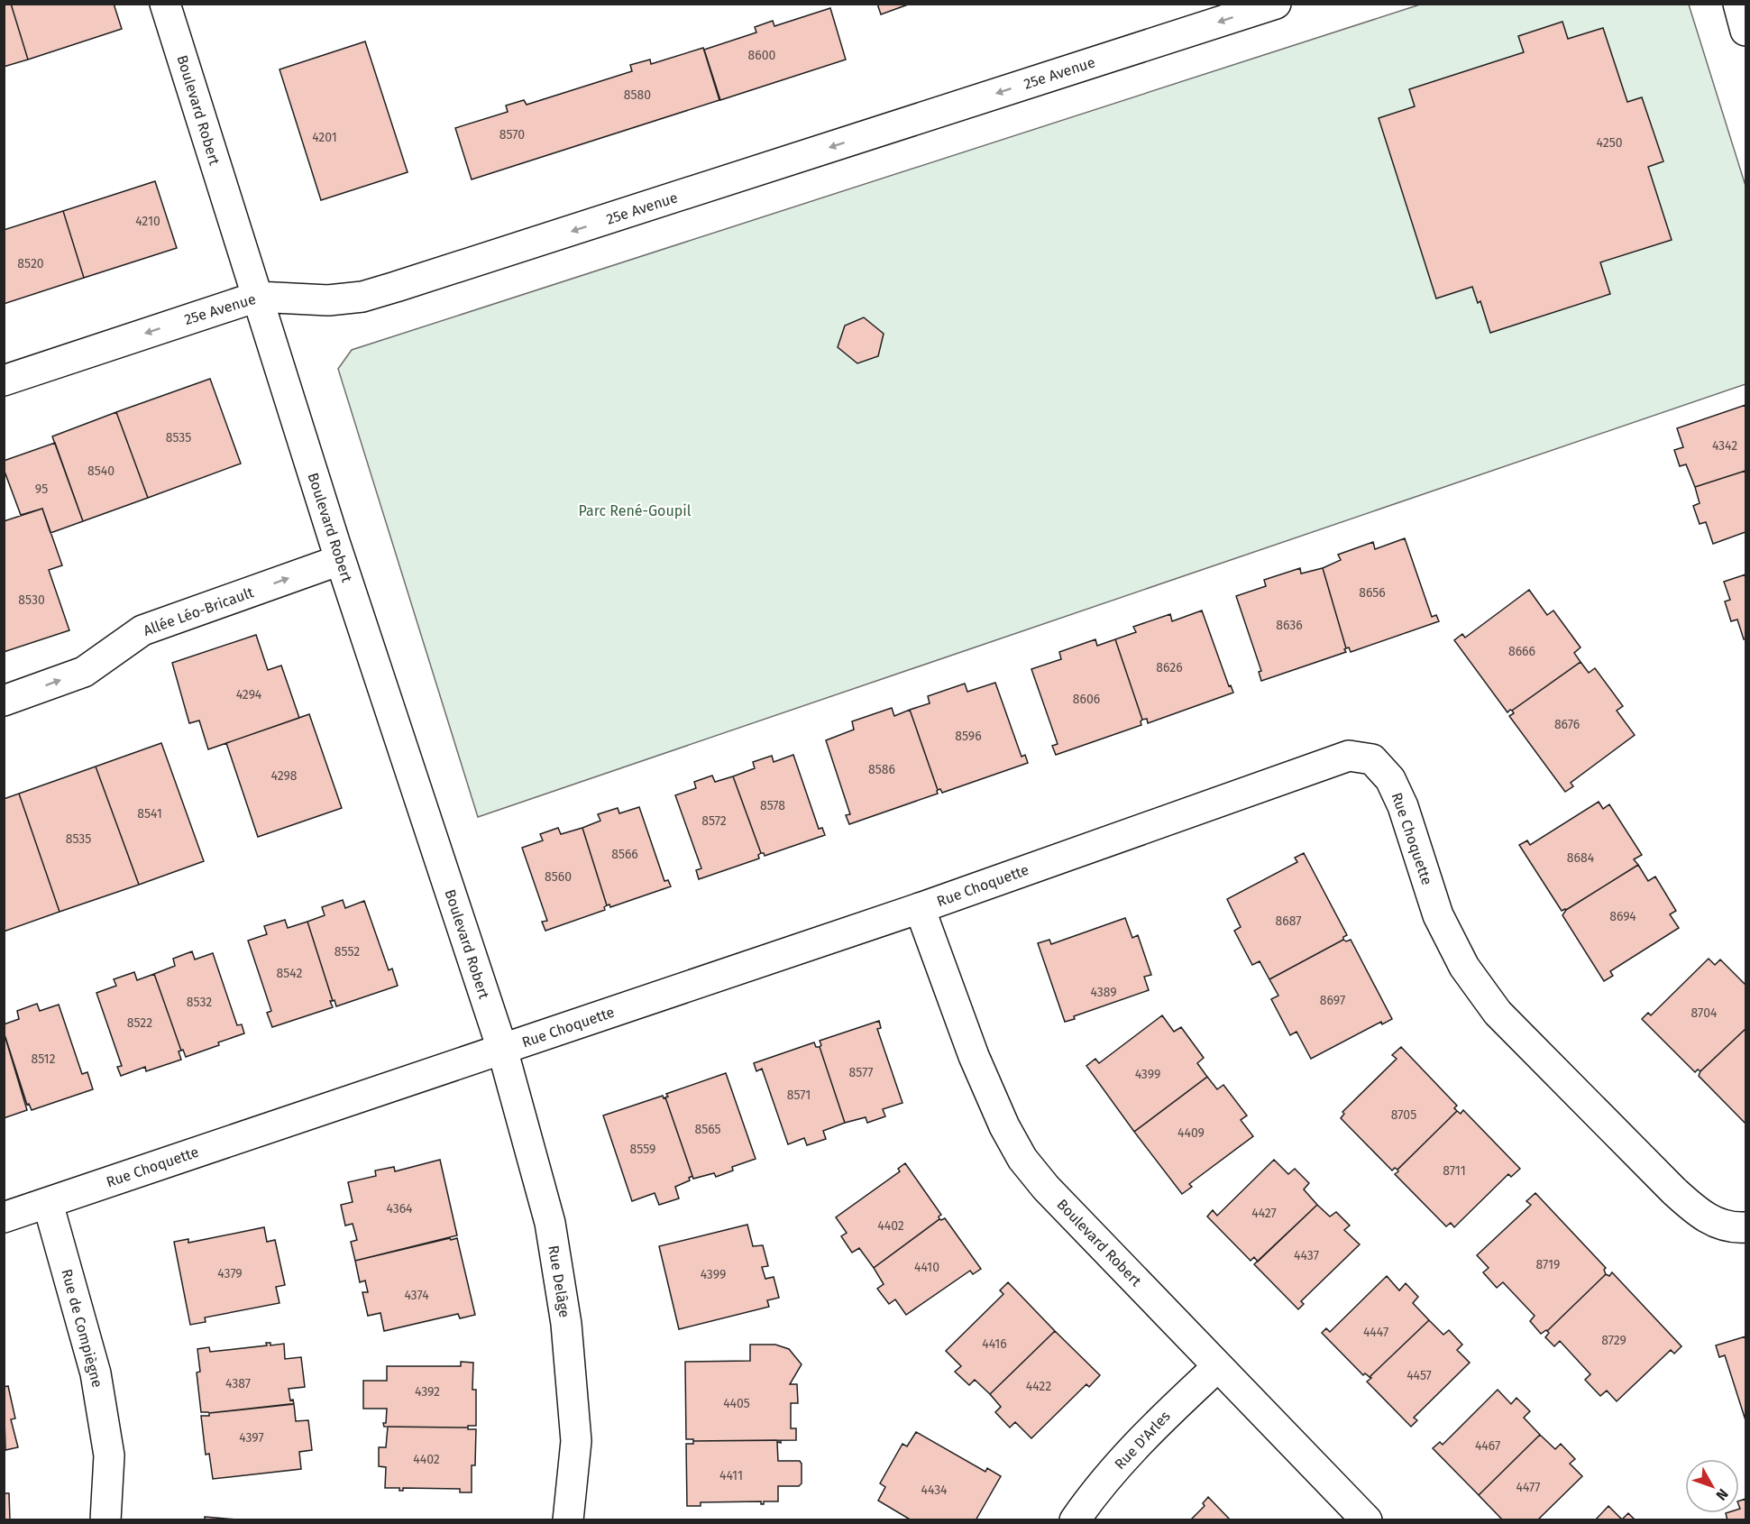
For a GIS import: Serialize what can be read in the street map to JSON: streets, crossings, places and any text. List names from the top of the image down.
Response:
{
  "streets": {
    "street": [
      "25e Avenue",
      "Boulevard Robert",
      "Allée Léo-Bricault",
      "Rue Choquette",
      "Rue Delâge",
      "Rue de Compiègne",
      "Rue D'Arles"
    ]
  },
  "crossings": [
    ["25e Avenue", "Boulevard Robert"],
    ["Boulevard Robert", "Allée Léo-Bricault"],
    ["Boulevard Robert", "Rue Choquette"],
    ["Boulevard Robert", "Rue Delâge"],
    ["Boulevard Robert", "Rue D'Arles"],
    ["Rue Choquette", "Rue Delâge"],
    ["Rue Choquette", "Rue de Compiègne"]
  ],
  "one_way": ["25e Avenue", "Allée Léo-Bricault"],
  "parks": ["Parc René-Goupil"],
  "house_numbers": [
    "8600",
    "8580",
    "8570",
    "4201",
    "4250",
    "4210",
    "8520",
    "8535",
    "4342",
    "8540",
    "95",
    "8656",
    "8530",
    "8636",
    "8666",
    "8626",
    "4294",
    "8606",
    "8676",
    "8596",
    "8586",
    "4298",
    "8578",
    "8541",
    "8572",
    "8535",
    "8566",
    "8684",
    "8560",
    "8694",
    "8687",
    "8552",
    "8542",
    "4389",
    "8697",
    "8532",
    "8704",
    "8522",
    "8512",
    "8577",
    "4399",
    "8571",
    "8705",
    "8565",
    "4409",
    "8559",
    "8711",
    "4364",
    "4427",
    "4402",
    "4437",
    "8719",
    "4410",
    "4379",
    "4399",
    "4374",
    "4447",
    "8729",
    "4416",
    "4457",
    "4387",
    "4422",
    "4392",
    "4405",
    "4397",
    "4467",
    "4402",
    "4411",
    "4477",
    "4434"
  ],
  "north": "bottom right"
}
